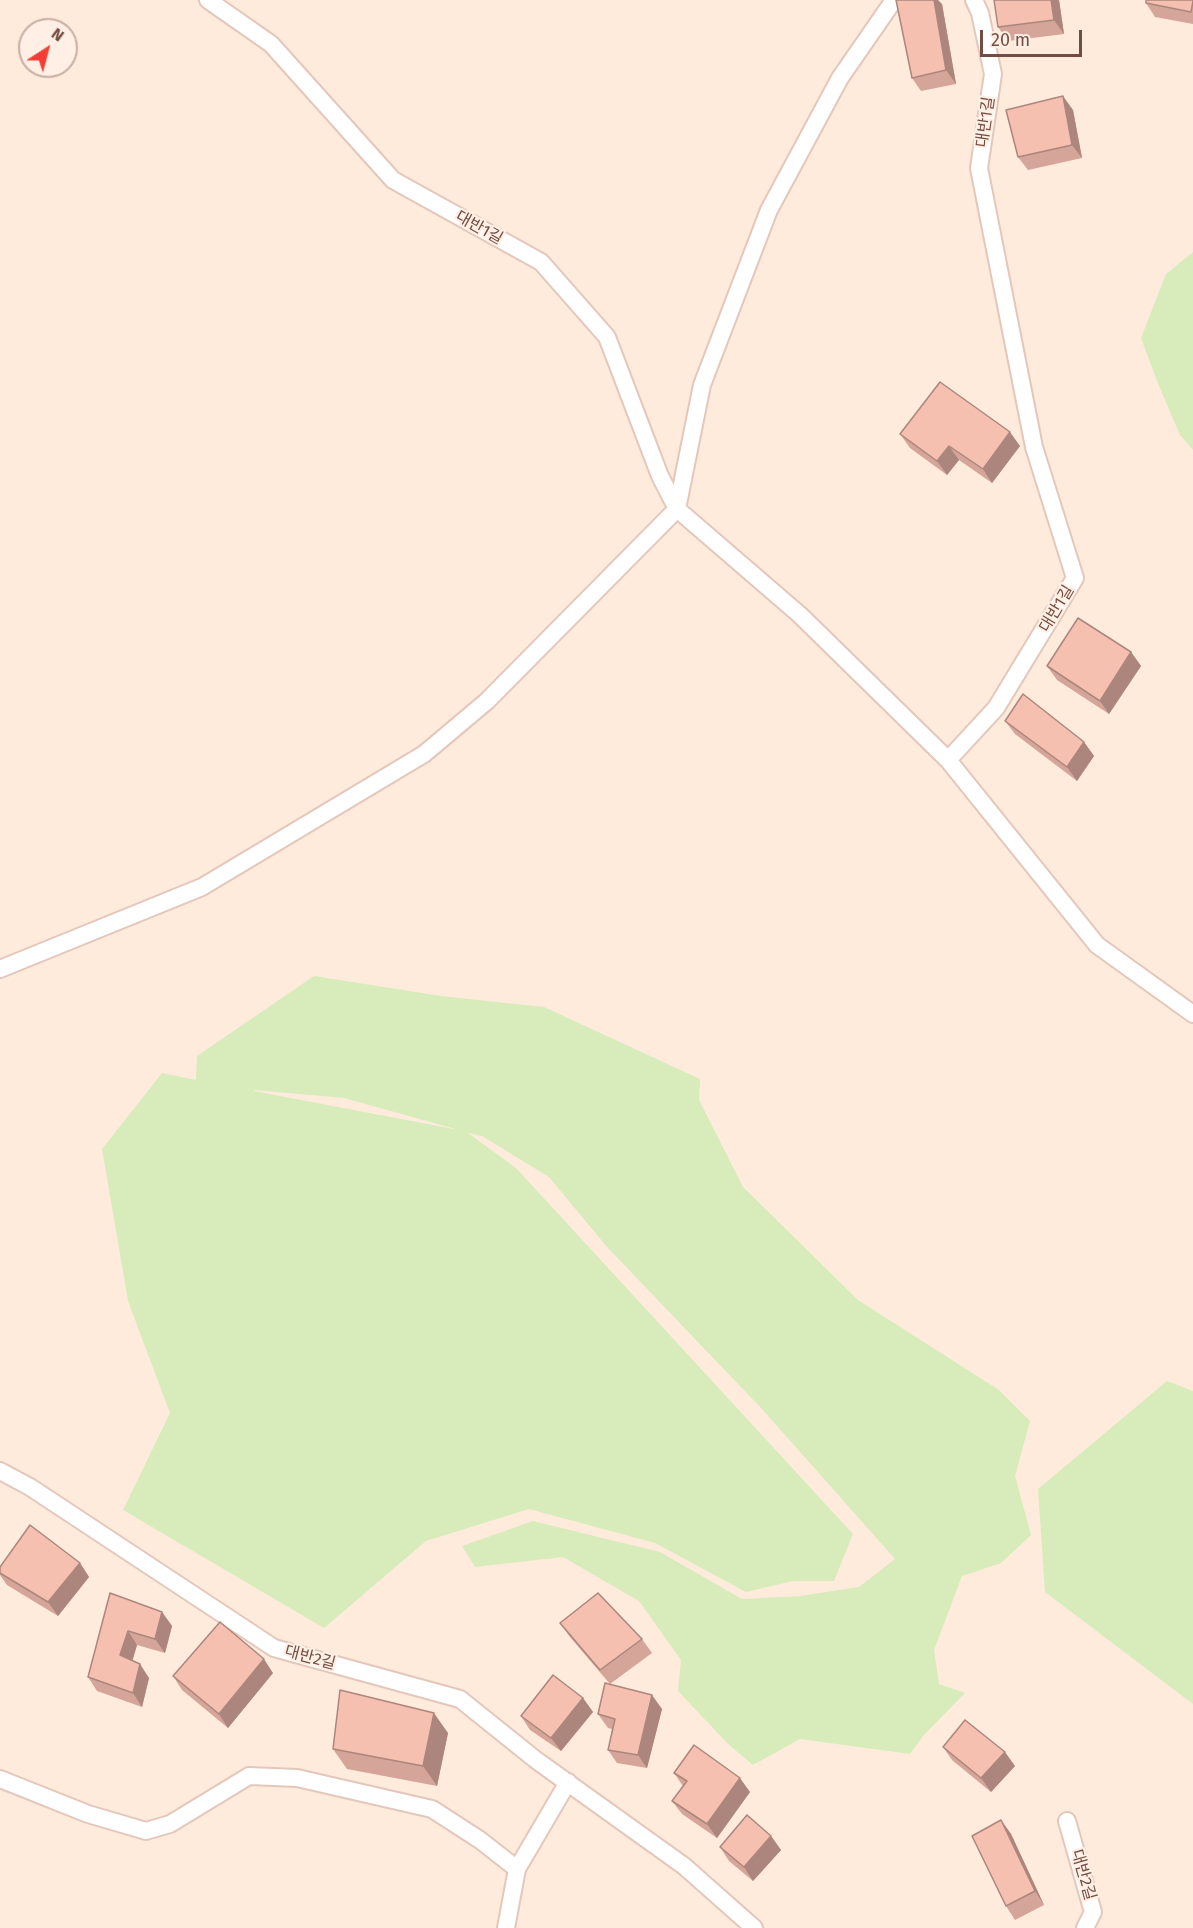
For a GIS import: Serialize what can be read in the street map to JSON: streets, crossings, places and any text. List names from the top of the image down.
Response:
{
  "streets": {
    "lane": ["대반1길", "대반2길"]
  },
  "scale_bar": "20 m",
  "north": "top right"
}
